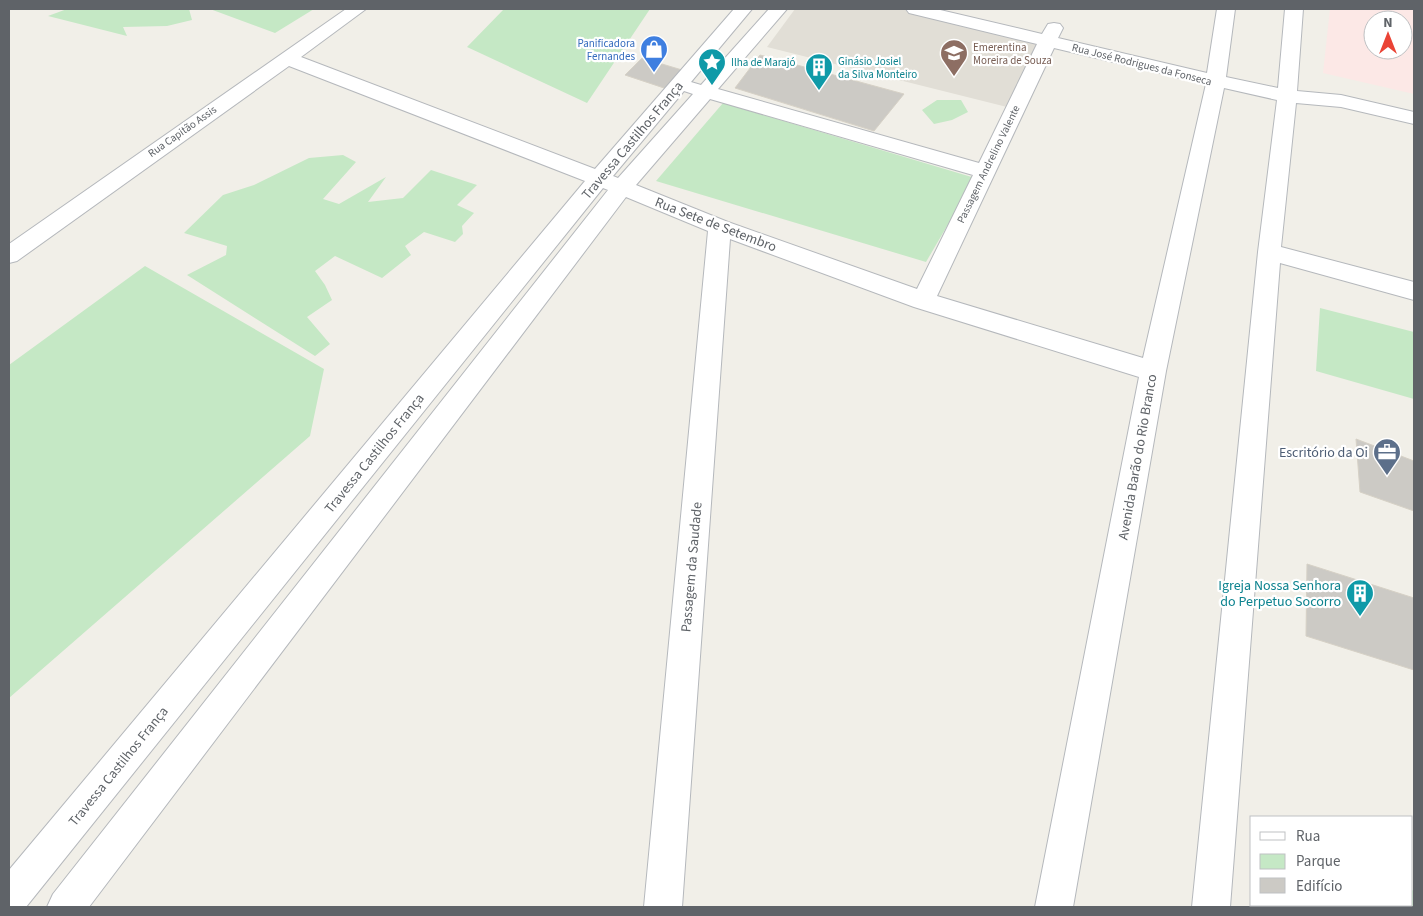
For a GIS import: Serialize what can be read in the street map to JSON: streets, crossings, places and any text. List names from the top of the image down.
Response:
{
  "streets": {
    "street": [
      "Rua José Rodrigues da Fonseca",
      "Rua Capitão Assis",
      "Travessa Castilhos França",
      "Passagem Andrelino Valente",
      "Rua Sete de Setembro",
      "Avenida Barão do Rio Branco",
      "Passagem da Saudade"
    ]
  },
  "crossings": [
    ["Rua José Rodrigues da Fonseca", "Passagem Andrelino Valente"],
    ["Rua José Rodrigues da Fonseca", "Avenida Barão do Rio Branco"],
    ["Rua Capitão Assis", "Rua Sete de Setembro"],
    ["Travessa Castilhos França", "Rua Sete de Setembro"],
    ["Passagem Andrelino Valente", "Rua Sete de Setembro"],
    ["Rua Sete de Setembro", "Avenida Barão do Rio Branco"],
    ["Rua Sete de Setembro", "Passagem da Saudade"]
  ],
  "places": {
    "shop": ["Panificadora Fernandes"],
    "school or university": ["Emerentina Moreira de Souza"],
    "place": ["Ilha de Marajó"],
    "building": ["Ginásio Josiel da Silva Monteiro", "Igreja Nossa Senhora do Perpetuo Socorro"],
    "office": ["Escritório da Oi"]
  },
  "legend": ["Rua", "Parque", "Edifício"],
  "north": "top"
}
